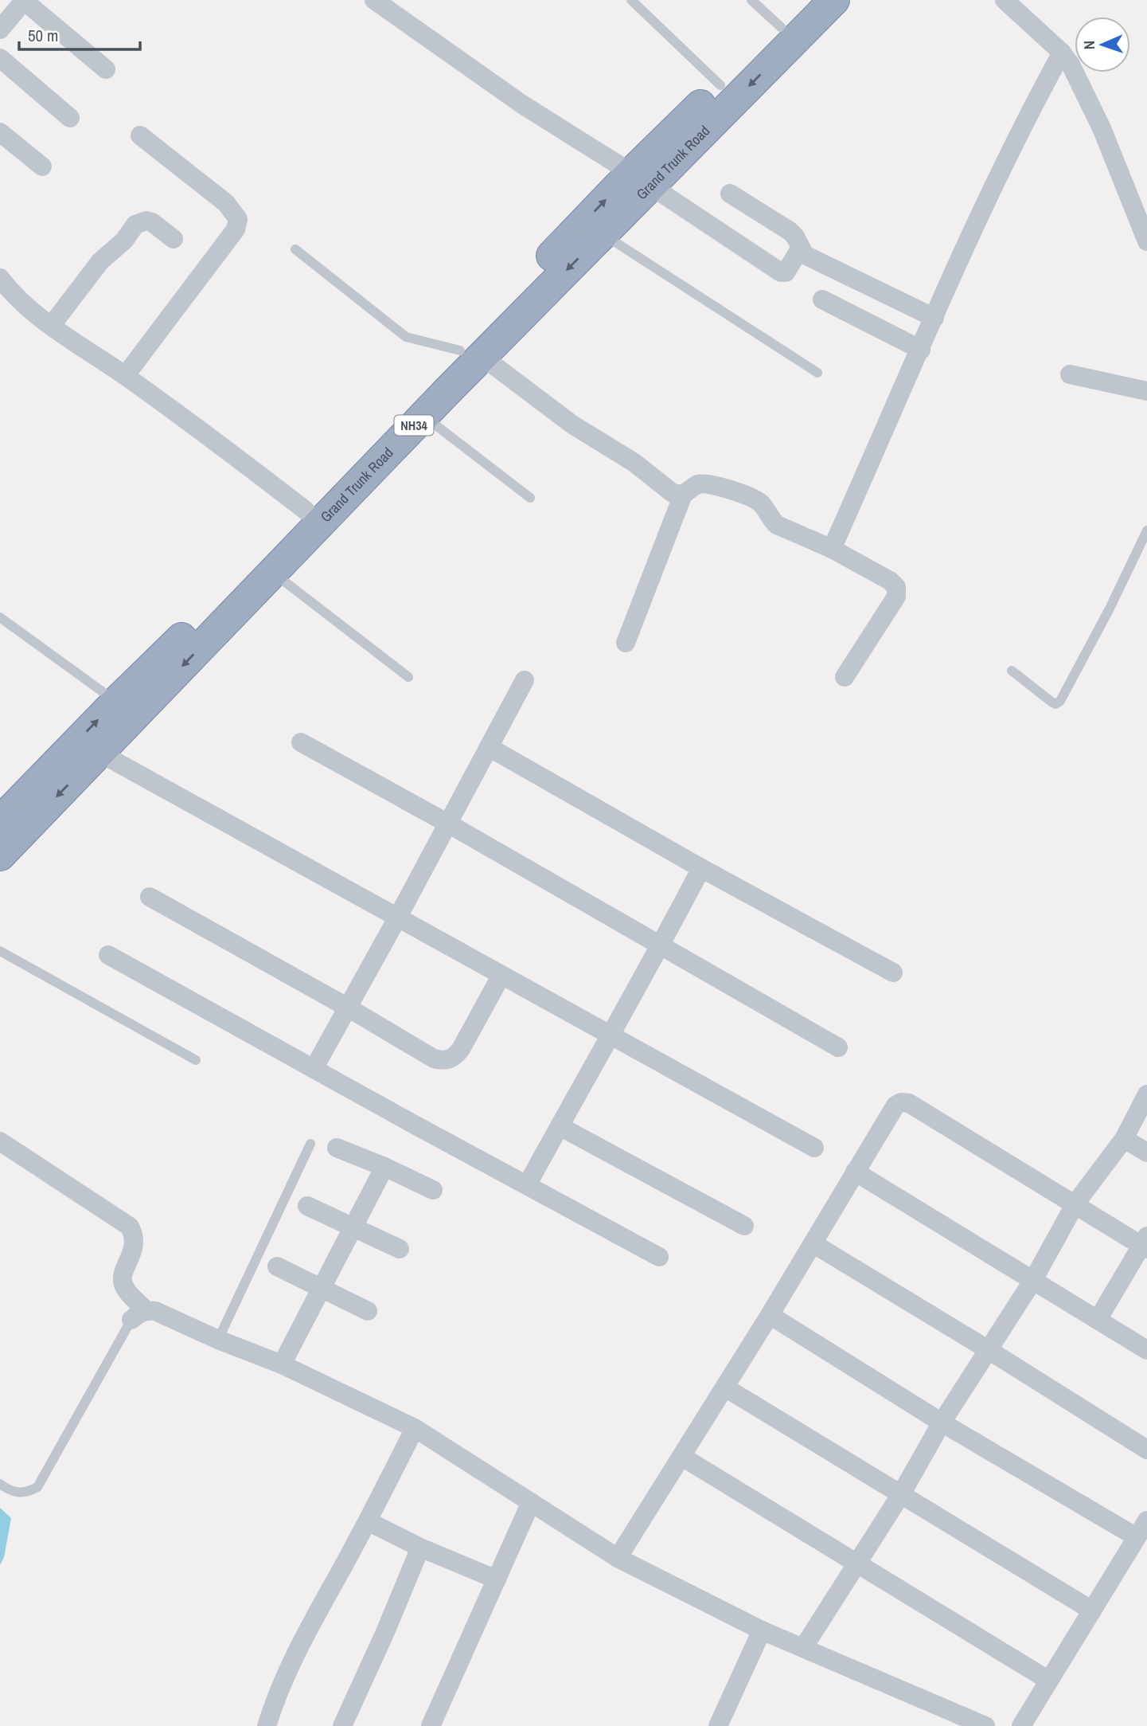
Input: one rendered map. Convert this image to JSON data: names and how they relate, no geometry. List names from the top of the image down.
{
  "streets": {
    "highway": ["Grand Trunk Road", "NH34"]
  },
  "scale_bar": "50 m",
  "north": "left"
}
